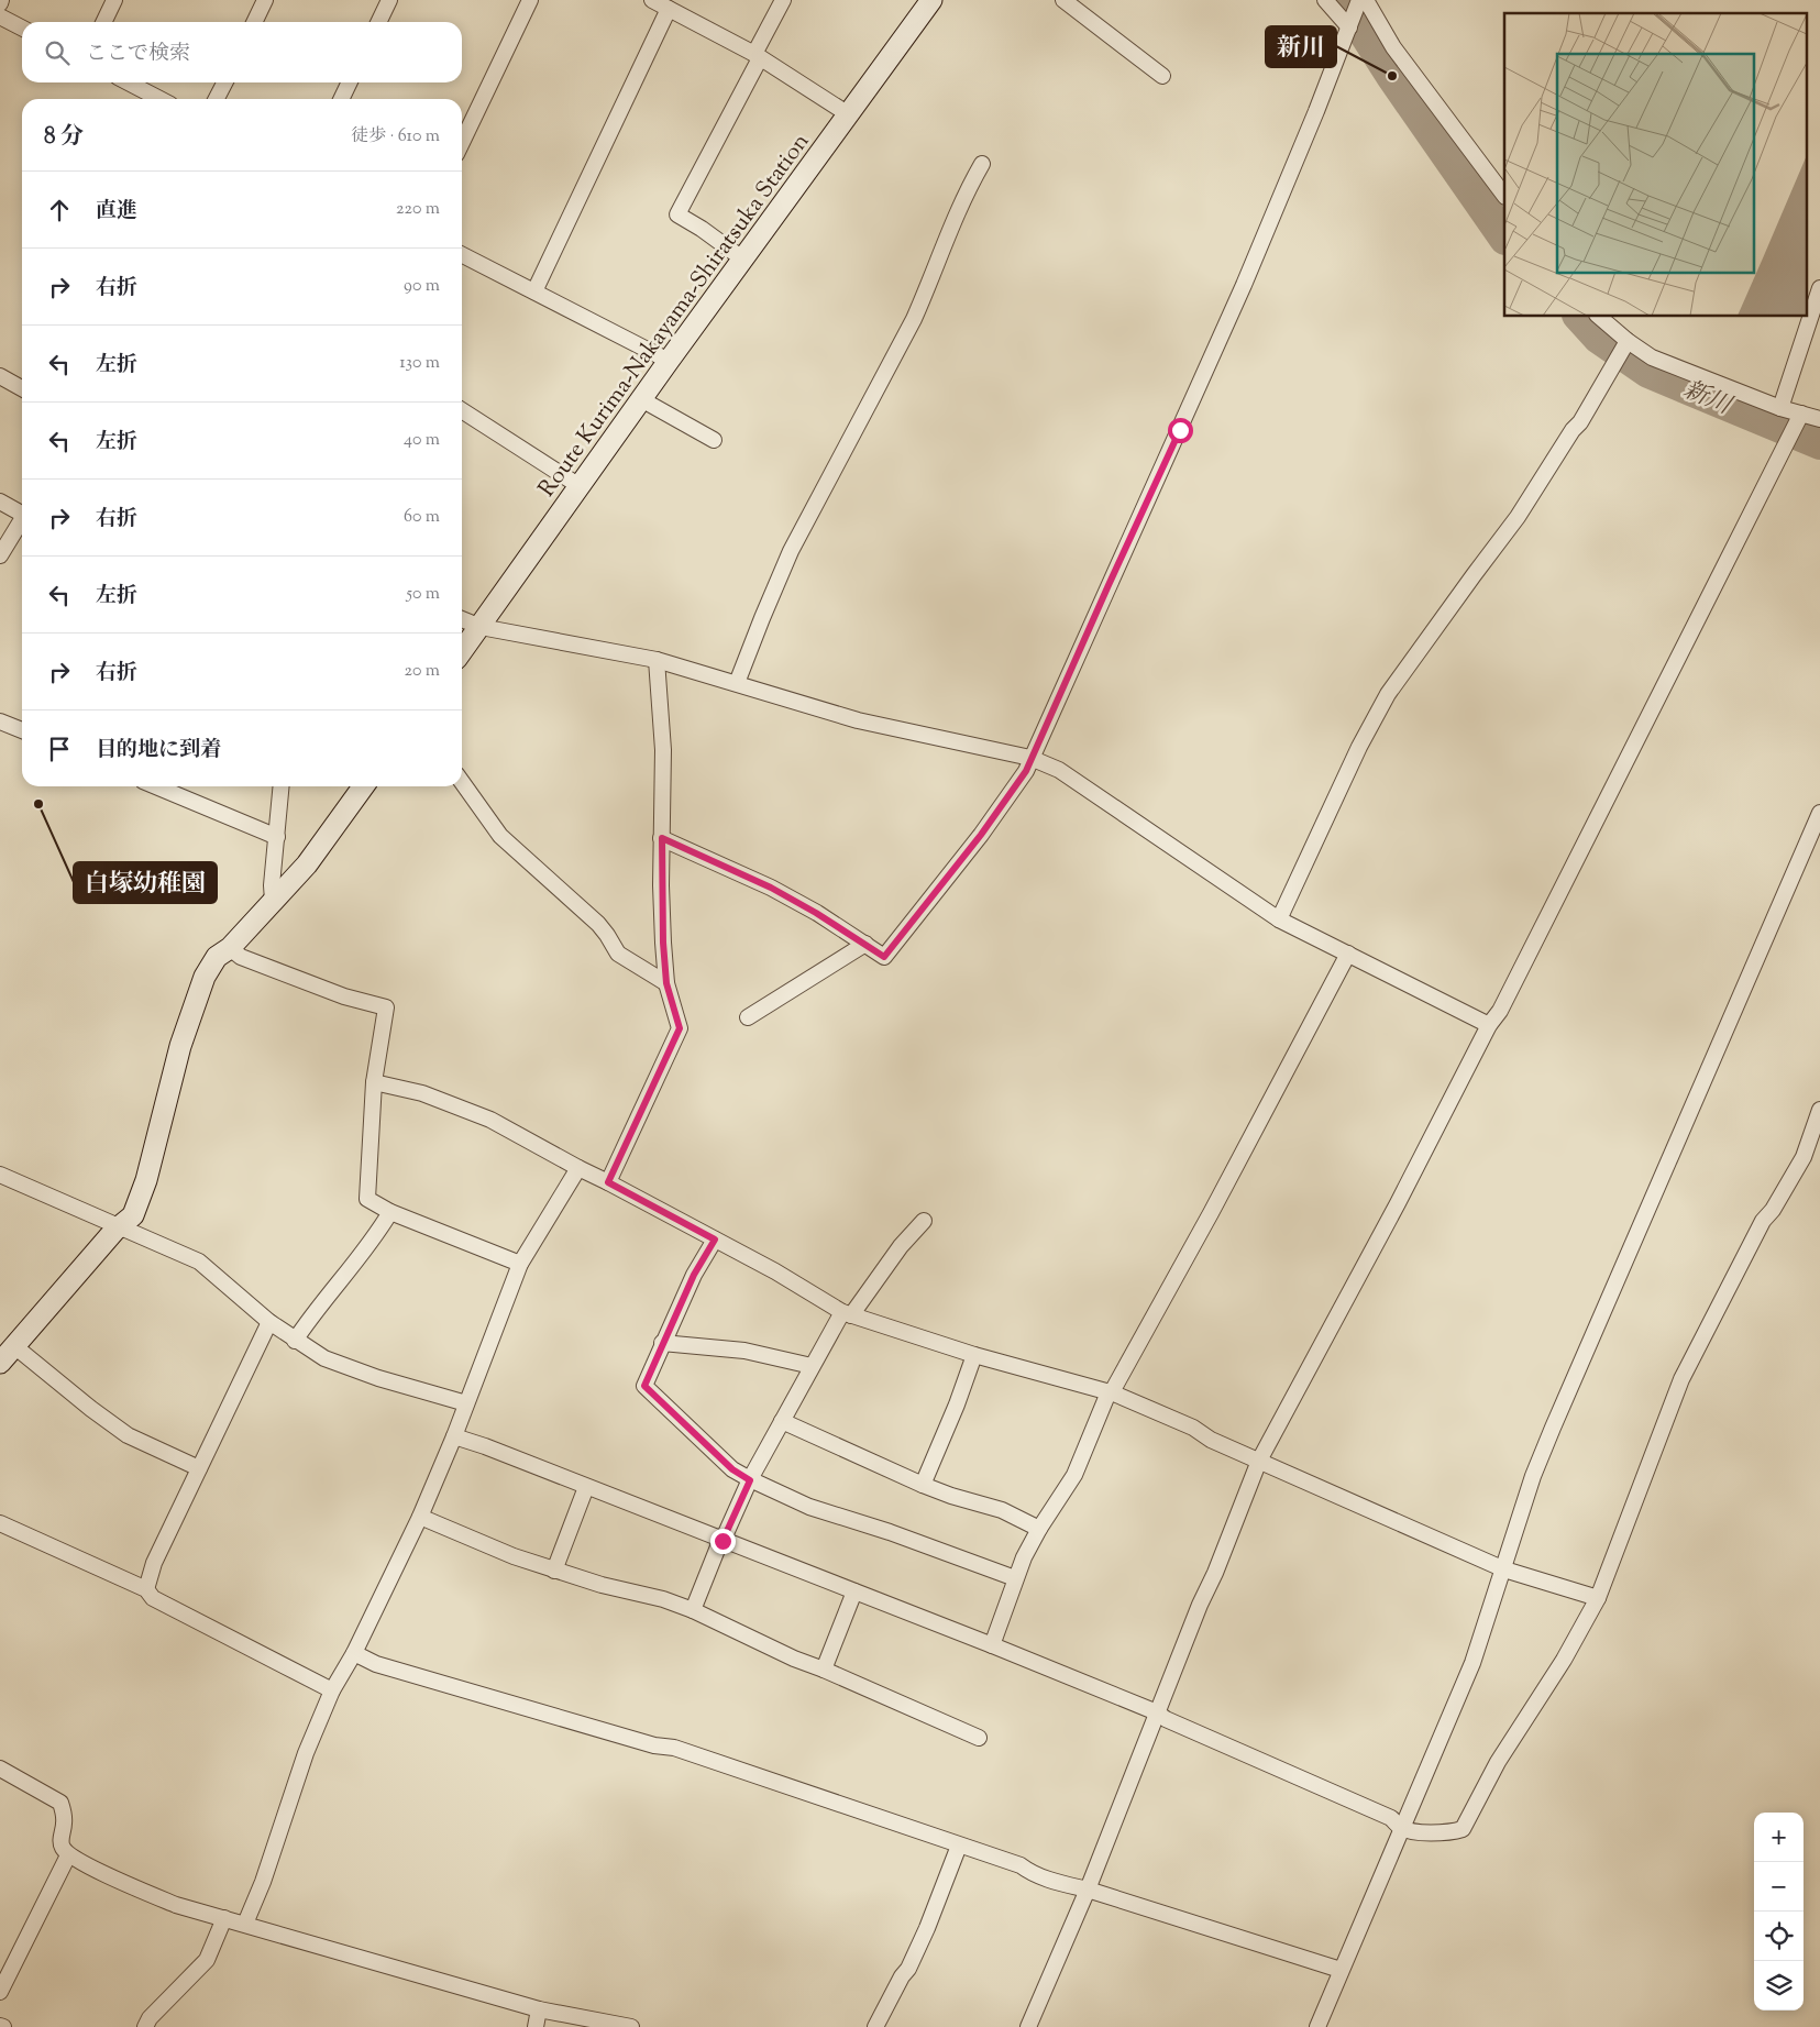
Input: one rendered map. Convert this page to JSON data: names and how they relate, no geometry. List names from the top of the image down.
{
  "streets": {
    "main road": ["Route Kurima-Nakayama-Shiratsuka Station"]
  },
  "water": ["新川"],
  "places": ["新川", "白塚幼稚園"],
  "page": {
    "search": "ここで検索",
    "heading": ["8 分", "徒歩 · 610 m"],
    "list": [
      ["直進", "220 m"],
      ["右折", "90 m"],
      ["左折", "130 m"],
      ["左折", "40 m"],
      ["右折", "60 m"],
      ["左折", "50 m"],
      ["右折", "20 m"],
      "目的地に到着"
    ],
    "map_buttons": ["+", "−"]
  }
}
